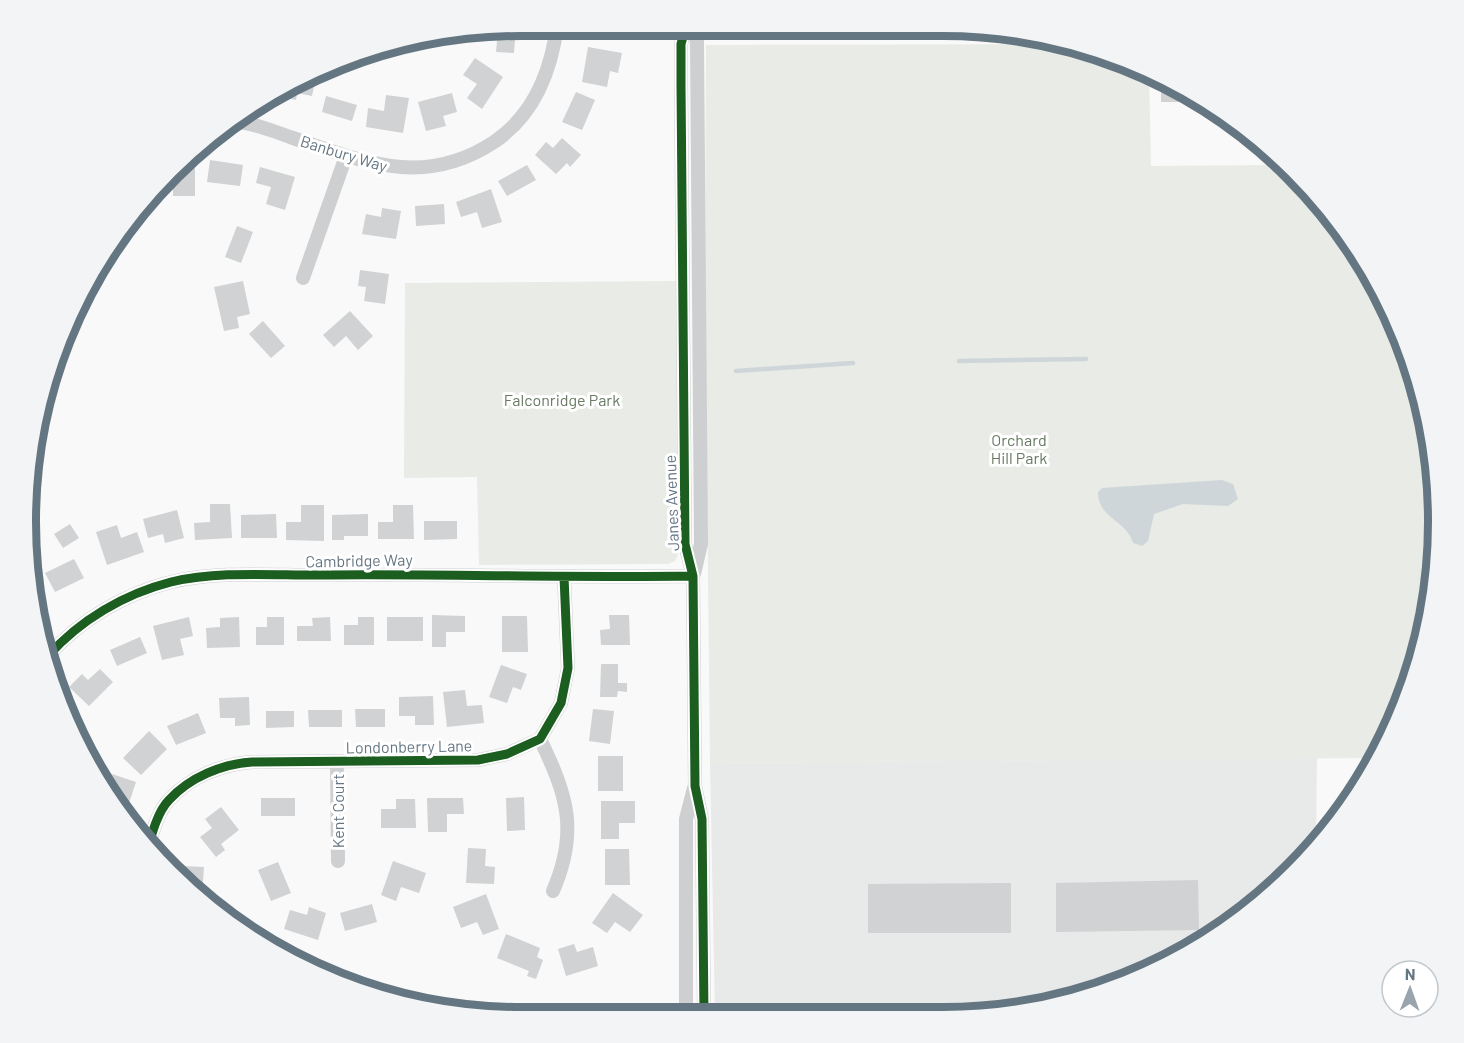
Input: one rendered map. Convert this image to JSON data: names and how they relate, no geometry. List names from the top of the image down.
{
  "streets": {
    "street": [
      "Banbury Way",
      "Janes Avenue",
      "Cambridge Way",
      "Londonberry Lane",
      "Kent Court"
    ]
  },
  "crossings": [
    ["Janes Avenue", "Cambridge Way"],
    ["Londonberry Lane", "Kent Court"]
  ],
  "parks": ["Falconridge Park", "Orchard Hill Park"],
  "north": "top"
}
